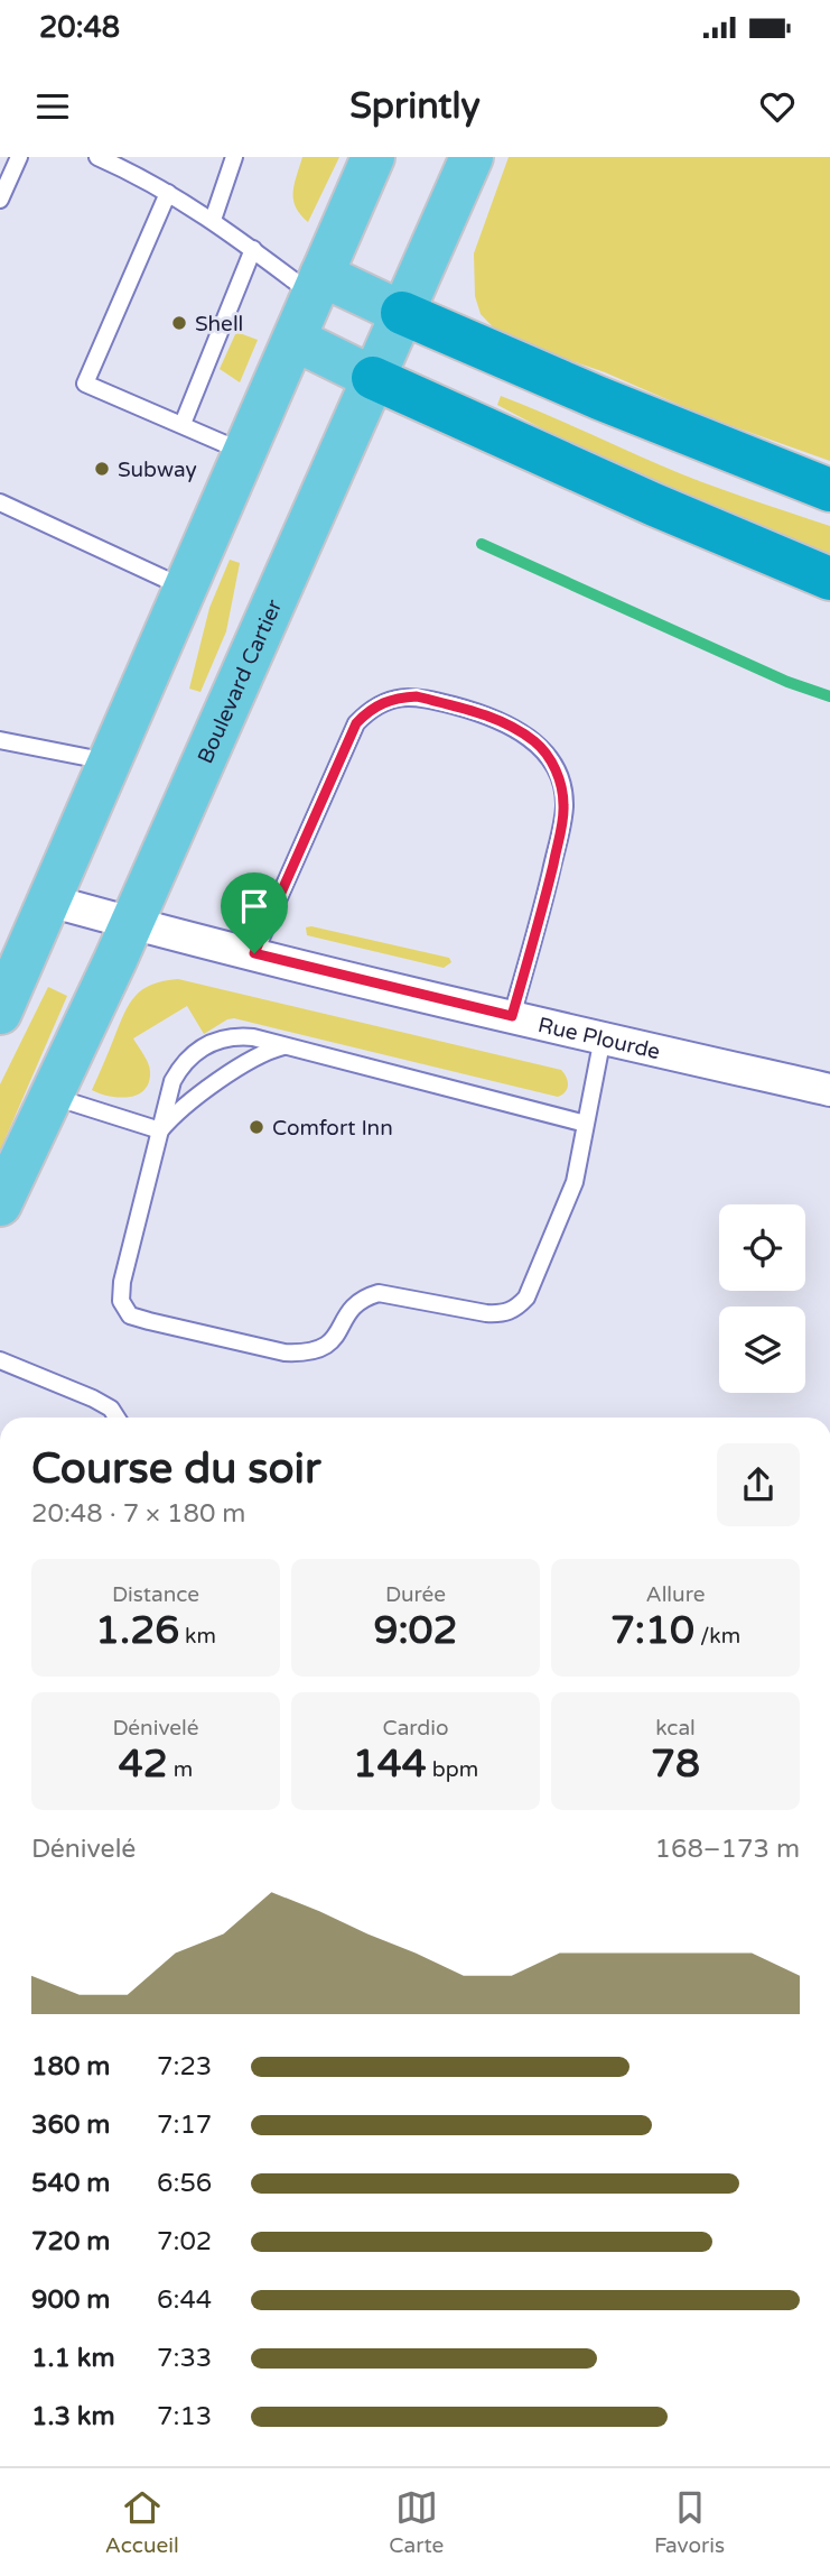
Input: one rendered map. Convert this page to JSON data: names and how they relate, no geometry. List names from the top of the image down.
{
  "streets": {
    "main road": ["Boulevard Cartier"],
    "street": ["Rue Plourde"]
  },
  "crossings": [
    ["Boulevard Cartier", "Rue Plourde"]
  ],
  "places": ["Shell", "Subway", "Comfort Inn"],
  "page": {
    "status": "20:48",
    "header": "Sprintly",
    "heading": ["Course du soir", "20:48 · 7 × 180 m"],
    "stats": [
      ["Distance", "1.26 km"],
      ["Durée", "9:02"],
      ["Allure", "7:10 /km"],
      ["Dénivelé", "42 m"],
      ["Cardio", "144 bpm"],
      ["kcal", "78"]
    ],
    "chart": ["Dénivelé", "168–173 m"],
    "list": [
      {
        "name": "180 m",
        "note": "7:23"
      },
      {
        "name": "360 m",
        "note": "7:17"
      },
      {
        "name": "540 m",
        "note": "6:56"
      },
      {
        "name": "720 m",
        "note": "7:02"
      },
      {
        "name": "900 m",
        "note": "6:44"
      },
      {
        "name": "1.1 km",
        "note": "7:33"
      },
      {
        "name": "1.3 km",
        "note": "7:13"
      }
    ],
    "tabs": ["Accueil", "Carte", "Favoris"]
  }
}
